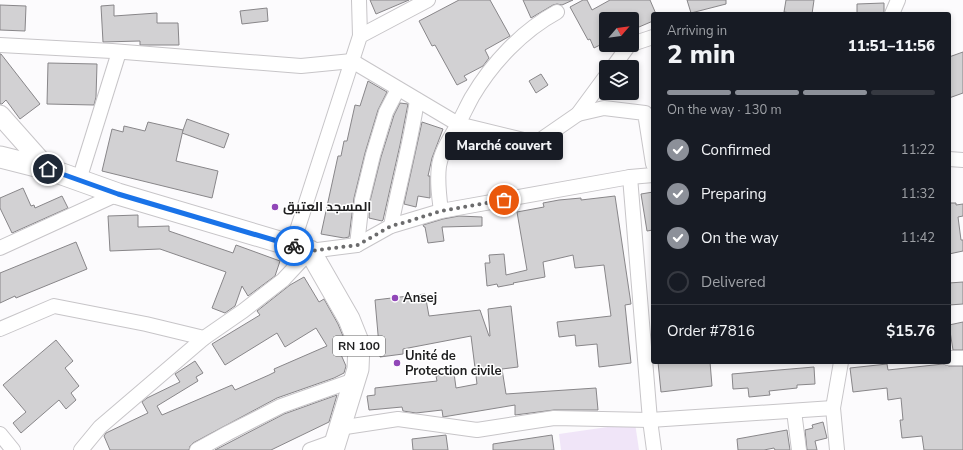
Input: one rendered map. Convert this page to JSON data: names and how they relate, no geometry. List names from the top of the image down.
{
  "streets": {
    "main road": ["RN 100"]
  },
  "places": [
    "Marché couvert",
    "المسجد العتيق",
    "Ansej",
    "Unité de Protection civile"
  ],
  "north": "top right",
  "page": {
    "heading": ["2 min", "Arriving in", "11:51–11:56"],
    "panel": ["Order #7816", "$15.76"],
    "bar": "On the way · 130 m",
    "list": [
      ["Confirmed", "11:22"],
      ["Preparing", "11:32"],
      ["On the way", "11:42"],
      "Delivered"
    ],
    "bubble": "Marché couvert"
  }
}
